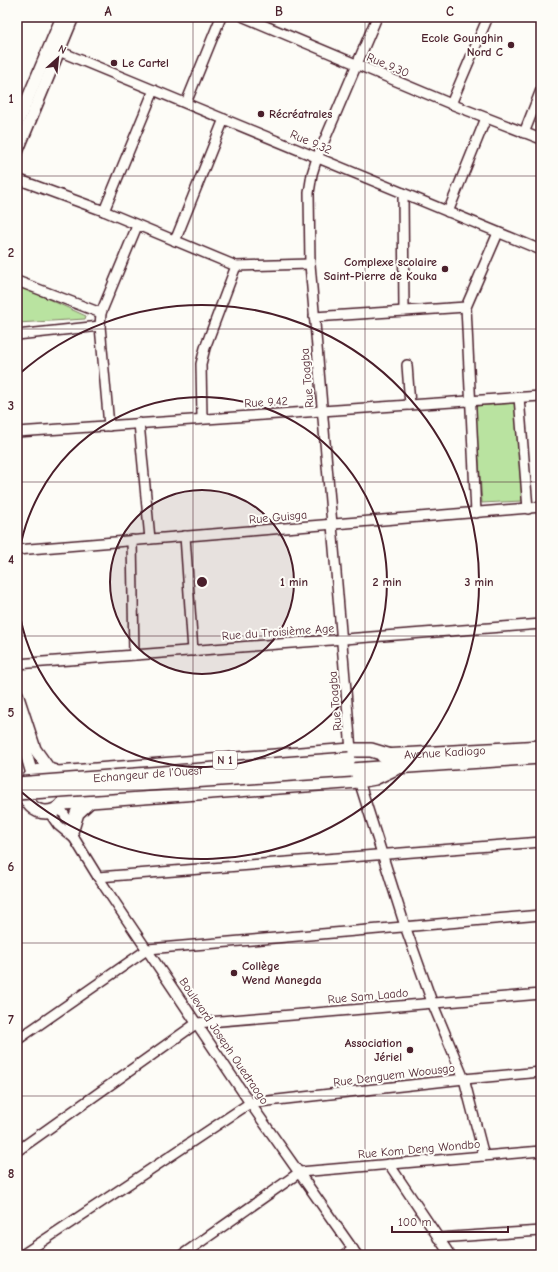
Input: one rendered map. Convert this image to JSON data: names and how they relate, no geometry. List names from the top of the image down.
{
  "streets": {
    "highway": ["Avenue Kadiogo", "N 1", "Echangeur de l'Ouest"],
    "street": [
      "Rue 9.30",
      "Rue 9.32",
      "Rue Toagba",
      "Rue 9.42",
      "Rue Guisga",
      "Rue du Troisième Age",
      "Rue Sam Laado",
      "Boulevard Joseph Ouedraogo",
      "Rue Denguem Woousgo",
      "Rue Kom Deng Wondbo"
    ]
  },
  "crossings": [
    ["Rue 9.30", "Rue Toagba"],
    ["Rue 9.32", "Rue Toagba"],
    ["Rue Toagba", "Rue 9.42"],
    ["Rue Toagba", "Rue Guisga"],
    ["Rue Toagba", "Rue du Troisième Age"],
    ["Rue Toagba", "Avenue Kadiogo"],
    ["Rue Toagba", "N 1"],
    ["Rue Toagba", "Echangeur de l'Ouest"],
    ["Rue Toagba", "Rue Sam Laado"],
    ["Rue Toagba", "Rue Denguem Woousgo"],
    ["Rue Toagba", "Rue Kom Deng Wondbo"],
    ["Avenue Kadiogo", "N 1"],
    ["Avenue Kadiogo", "Echangeur de l'Ouest"],
    ["N 1", "Echangeur de l'Ouest"],
    ["N 1", "Boulevard Joseph Ouedraogo"],
    ["Rue Sam Laado", "Boulevard Joseph Ouedraogo"],
    ["Boulevard Joseph Ouedraogo", "Rue Denguem Woousgo"],
    ["Boulevard Joseph Ouedraogo", "Rue Kom Deng Wondbo"]
  ],
  "places": [
    "Ecole Gounghin Nord C",
    "Le Cartel",
    "Récréatrales",
    "Complexe scolaire Saint-Pierre de Kouka",
    "Collège Wend Manegda",
    "Association Jériel"
  ],
  "scale_bar": "100 m",
  "north": "top right",
  "grid": {
    "columns": ["A", "B", "C"],
    "rows": [
      "1",
      "2",
      "3",
      "4",
      "5",
      "6",
      "7",
      "8"
    ]
  },
  "rings": ["1 min", "2 min", "3 min"]
}
